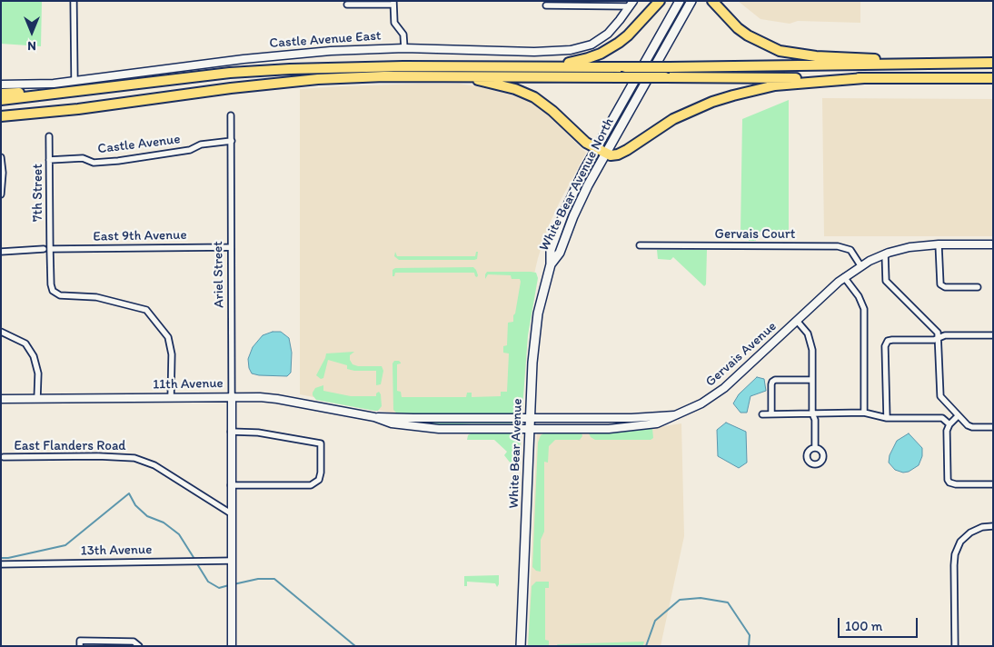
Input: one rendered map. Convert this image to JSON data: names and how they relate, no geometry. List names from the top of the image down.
{
  "streets": {
    "main road": ["White Bear Avenue North", "White Bear Avenue"],
    "street": [
      "Castle Avenue East",
      "Castle Avenue",
      "7th Street",
      "Gervais Court",
      "East 9th Avenue",
      "Ariel Street",
      "Gervais Avenue",
      "11th Avenue",
      "East Flanders Road",
      "13th Avenue"
    ]
  },
  "crossings": [
    ["Castle Avenue", "7th Street"],
    ["Castle Avenue", "Ariel Street"],
    ["White Bear Avenue North", "White Bear Avenue"],
    ["7th Street", "East 9th Avenue"],
    ["7th Street", "11th Avenue"],
    ["Gervais Court", "Gervais Avenue"],
    ["East 9th Avenue", "Ariel Street"],
    ["Ariel Street", "11th Avenue"],
    ["Ariel Street", "East Flanders Road"],
    ["Ariel Street", "13th Avenue"],
    ["Gervais Avenue", "11th Avenue"],
    ["Gervais Avenue", "White Bear Avenue"],
    ["11th Avenue", "White Bear Avenue"]
  ],
  "scale_bar": "100 m",
  "north": "bottom"
}
